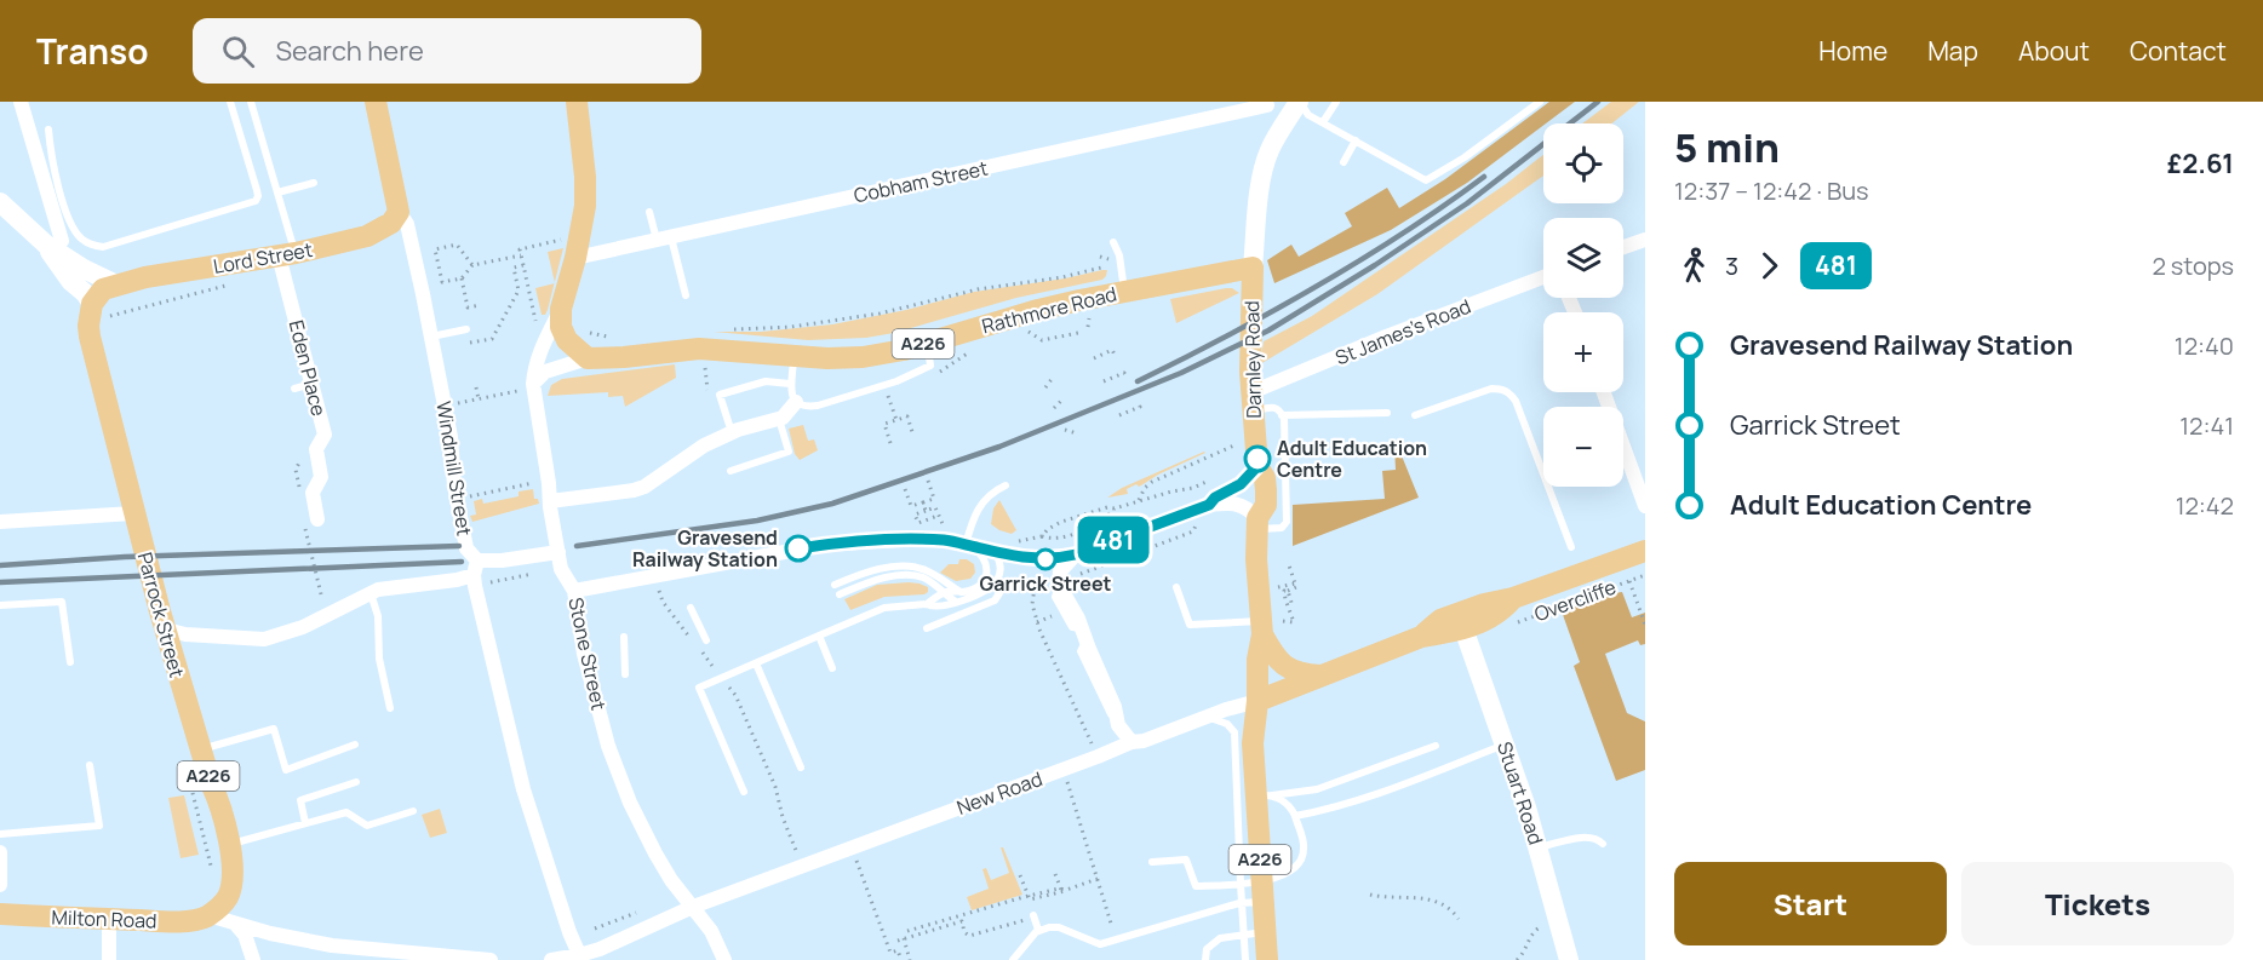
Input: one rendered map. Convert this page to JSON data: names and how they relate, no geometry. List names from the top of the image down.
{
  "streets": {
    "main road": [
      "Lord Street",
      "Rathmore Road",
      "A226",
      "Darnley Road",
      "Windmill Street",
      "Overcliffe",
      "Parrock Street",
      "New Road",
      "Milton Road"
    ],
    "street": [
      "Cobham Street",
      "St James's Road",
      "Eden Place",
      "Stone Street",
      "Stuart Road"
    ]
  },
  "crossings": [
    ["Lord Street", "Eden Place"],
    ["Lord Street", "Windmill Street"],
    ["Rathmore Road", "Darnley Road"],
    ["Rathmore Road", "Stone Street"],
    ["St James's Road", "Darnley Road"],
    ["A226", "Darnley Road"],
    ["A226", "New Road"],
    ["Windmill Street", "New Road"],
    ["Overcliffe", "New Road"],
    ["Overcliffe", "Stuart Road"],
    ["Parrock Street", "Milton Road"],
    ["Stone Street", "New Road"],
    ["New Road", "Stuart Road"]
  ],
  "places": ["Adult Education Centre", "Gravesend Railway Station", "Garrick Street"],
  "lines": ["bus line 481"],
  "page": {
    "header": "Transo",
    "search": "Search here",
    "nav": [
      "Home",
      "Map",
      "About",
      "Contact"
    ],
    "on_map": "481",
    "heading": ["5 min", "12:37 – 12:42 · Bus", "£2.61"],
    "map_buttons": ["+", "−"],
    "legs": ["3", "481", "2 stops"],
    "list": [
      {
        "name": "Gravesend Railway Station",
        "value": "12:40"
      },
      {
        "name": "Garrick Street",
        "value": "12:41"
      },
      {
        "name": "Adult Education Centre",
        "value": "12:42"
      }
    ],
    "buttons": ["Start", "Tickets"]
  }
}
